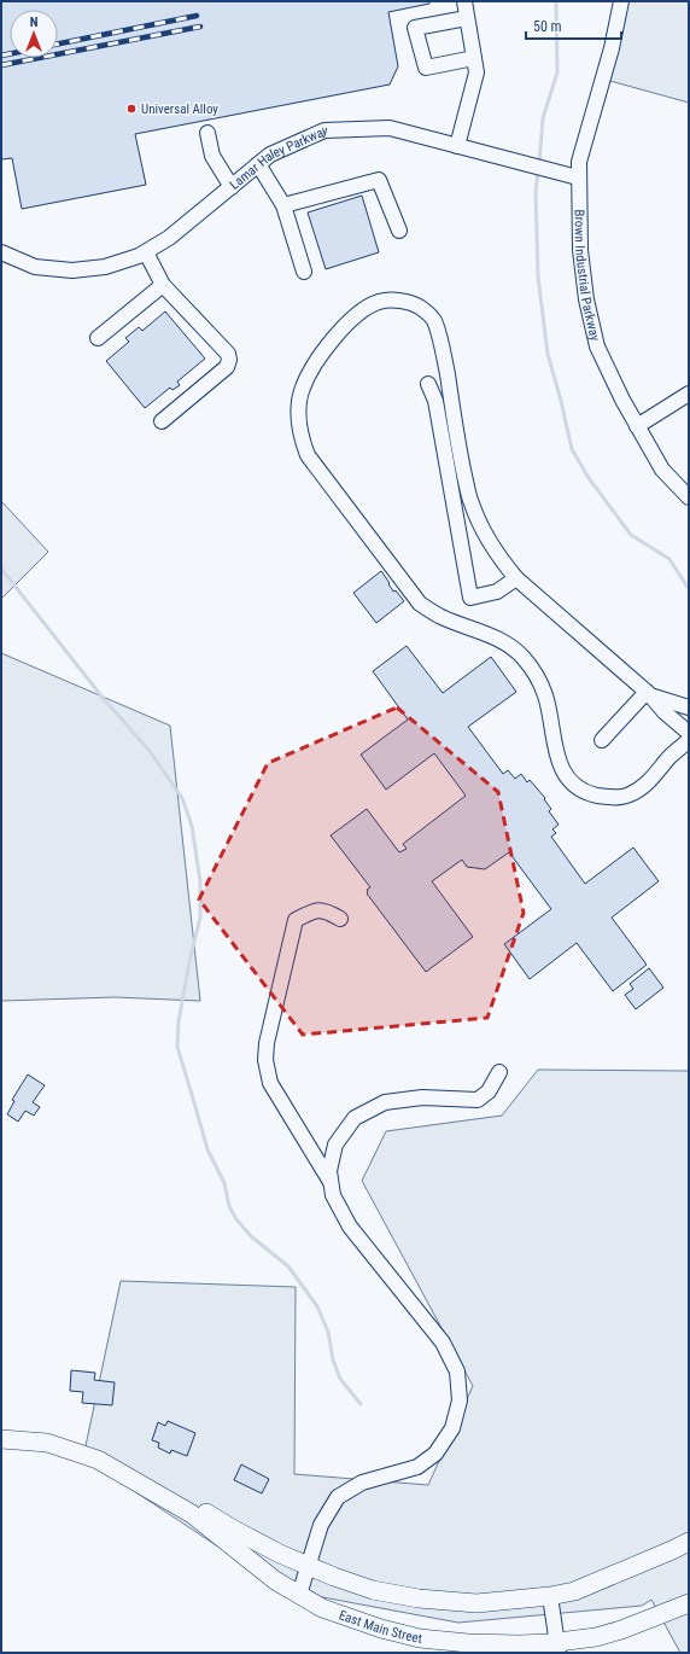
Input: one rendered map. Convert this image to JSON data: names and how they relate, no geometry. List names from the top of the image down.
{
  "streets": {
    "main road": ["East Main Street"],
    "street": ["Lamar Haley Parkway", "Brown Industrial Parkway"]
  },
  "crossings": [
    ["Lamar Haley Parkway", "Brown Industrial Parkway"]
  ],
  "places": ["Universal Alloy"],
  "scale_bar": "50 m",
  "north": "top"
}
